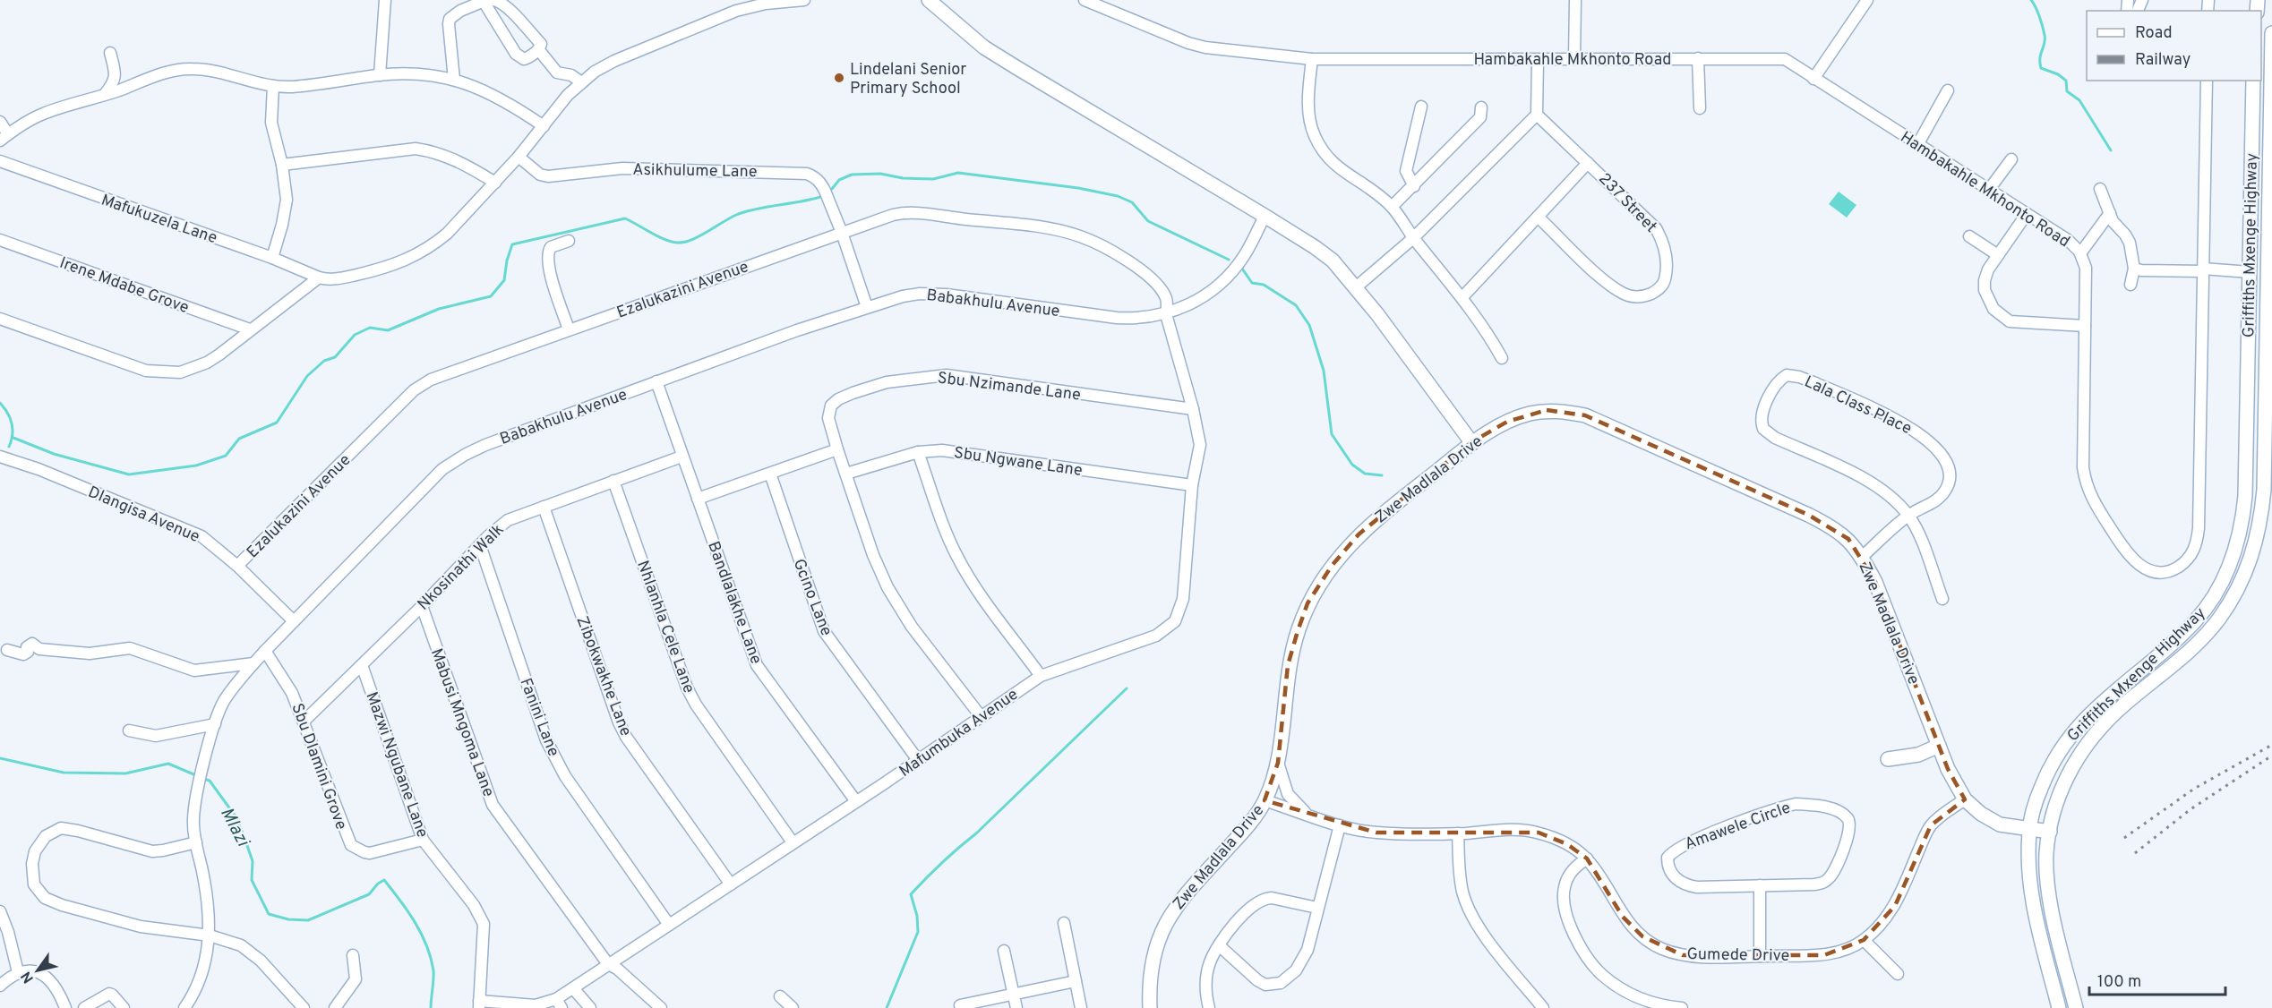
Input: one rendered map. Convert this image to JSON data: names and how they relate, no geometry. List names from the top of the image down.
{
  "streets": {
    "street": [
      "Hambakahle Mkhonto Road",
      "Asikhulume Lane",
      "237 Street",
      "Mafukuzela Lane",
      "Griffiths Mxenge Highway",
      "Irene Mdabe Grove",
      "Ezalukazini Avenue",
      "Babakhulu Avenue",
      "Sbu Nzimande Lane",
      "Lala Class Place",
      "Sbu Ngwane Lane",
      "Zwe Madlala Drive",
      "Dlangisa Avenue",
      "Nkosinathi Walk",
      "Gcino Lane",
      "Bandlalakhe Lane",
      "Nhlanhla Cele Lane",
      "Zibokwakhe Lane",
      "Fanini Lane",
      "Mabusi Mngoma Lane",
      "Mafumbuka Avenue",
      "Mazwi Ngubane Lane",
      "Sbu Dlamini Grove",
      "Amawele Circle",
      "Gumede Drive"
    ]
  },
  "crossings": [
    ["Asikhulume Lane", "Ezalukazini Avenue"],
    ["Asikhulume Lane", "Babakhulu Avenue"],
    ["Griffiths Mxenge Highway", "Zwe Madlala Drive"],
    ["Ezalukazini Avenue", "Babakhulu Avenue"],
    ["Ezalukazini Avenue", "Dlangisa Avenue"],
    ["Ezalukazini Avenue", "Mafumbuka Avenue"],
    ["Babakhulu Avenue", "Dlangisa Avenue"],
    ["Babakhulu Avenue", "Bandlalakhe Lane"],
    ["Babakhulu Avenue", "Mafumbuka Avenue"],
    ["Babakhulu Avenue", "Sbu Dlamini Grove"],
    ["Sbu Nzimande Lane", "Mafumbuka Avenue"],
    ["Lala Class Place", "Zwe Madlala Drive"],
    ["Sbu Ngwane Lane", "Mafumbuka Avenue"],
    ["Zwe Madlala Drive", "Gumede Drive"],
    ["Nkosinathi Walk", "Bandlalakhe Lane"],
    ["Nkosinathi Walk", "Nhlanhla Cele Lane"],
    ["Nkosinathi Walk", "Zibokwakhe Lane"],
    ["Nkosinathi Walk", "Fanini Lane"],
    ["Nkosinathi Walk", "Mabusi Mngoma Lane"],
    ["Nkosinathi Walk", "Mazwi Ngubane Lane"],
    ["Nkosinathi Walk", "Sbu Dlamini Grove"],
    ["Gcino Lane", "Mafumbuka Avenue"],
    ["Bandlalakhe Lane", "Mafumbuka Avenue"],
    ["Nhlanhla Cele Lane", "Mafumbuka Avenue"],
    ["Zibokwakhe Lane", "Mafumbuka Avenue"],
    ["Fanini Lane", "Mafumbuka Avenue"],
    ["Mabusi Mngoma Lane", "Mafumbuka Avenue"],
    ["Mafumbuka Avenue", "Mazwi Ngubane Lane"],
    ["Mazwi Ngubane Lane", "Sbu Dlamini Grove"]
  ],
  "water": ["Mlazi"],
  "places": ["Lindelani Senior Primary School"],
  "legend": ["Road", "Railway"],
  "scale_bar": "100 m",
  "north": "bottom left"
}
